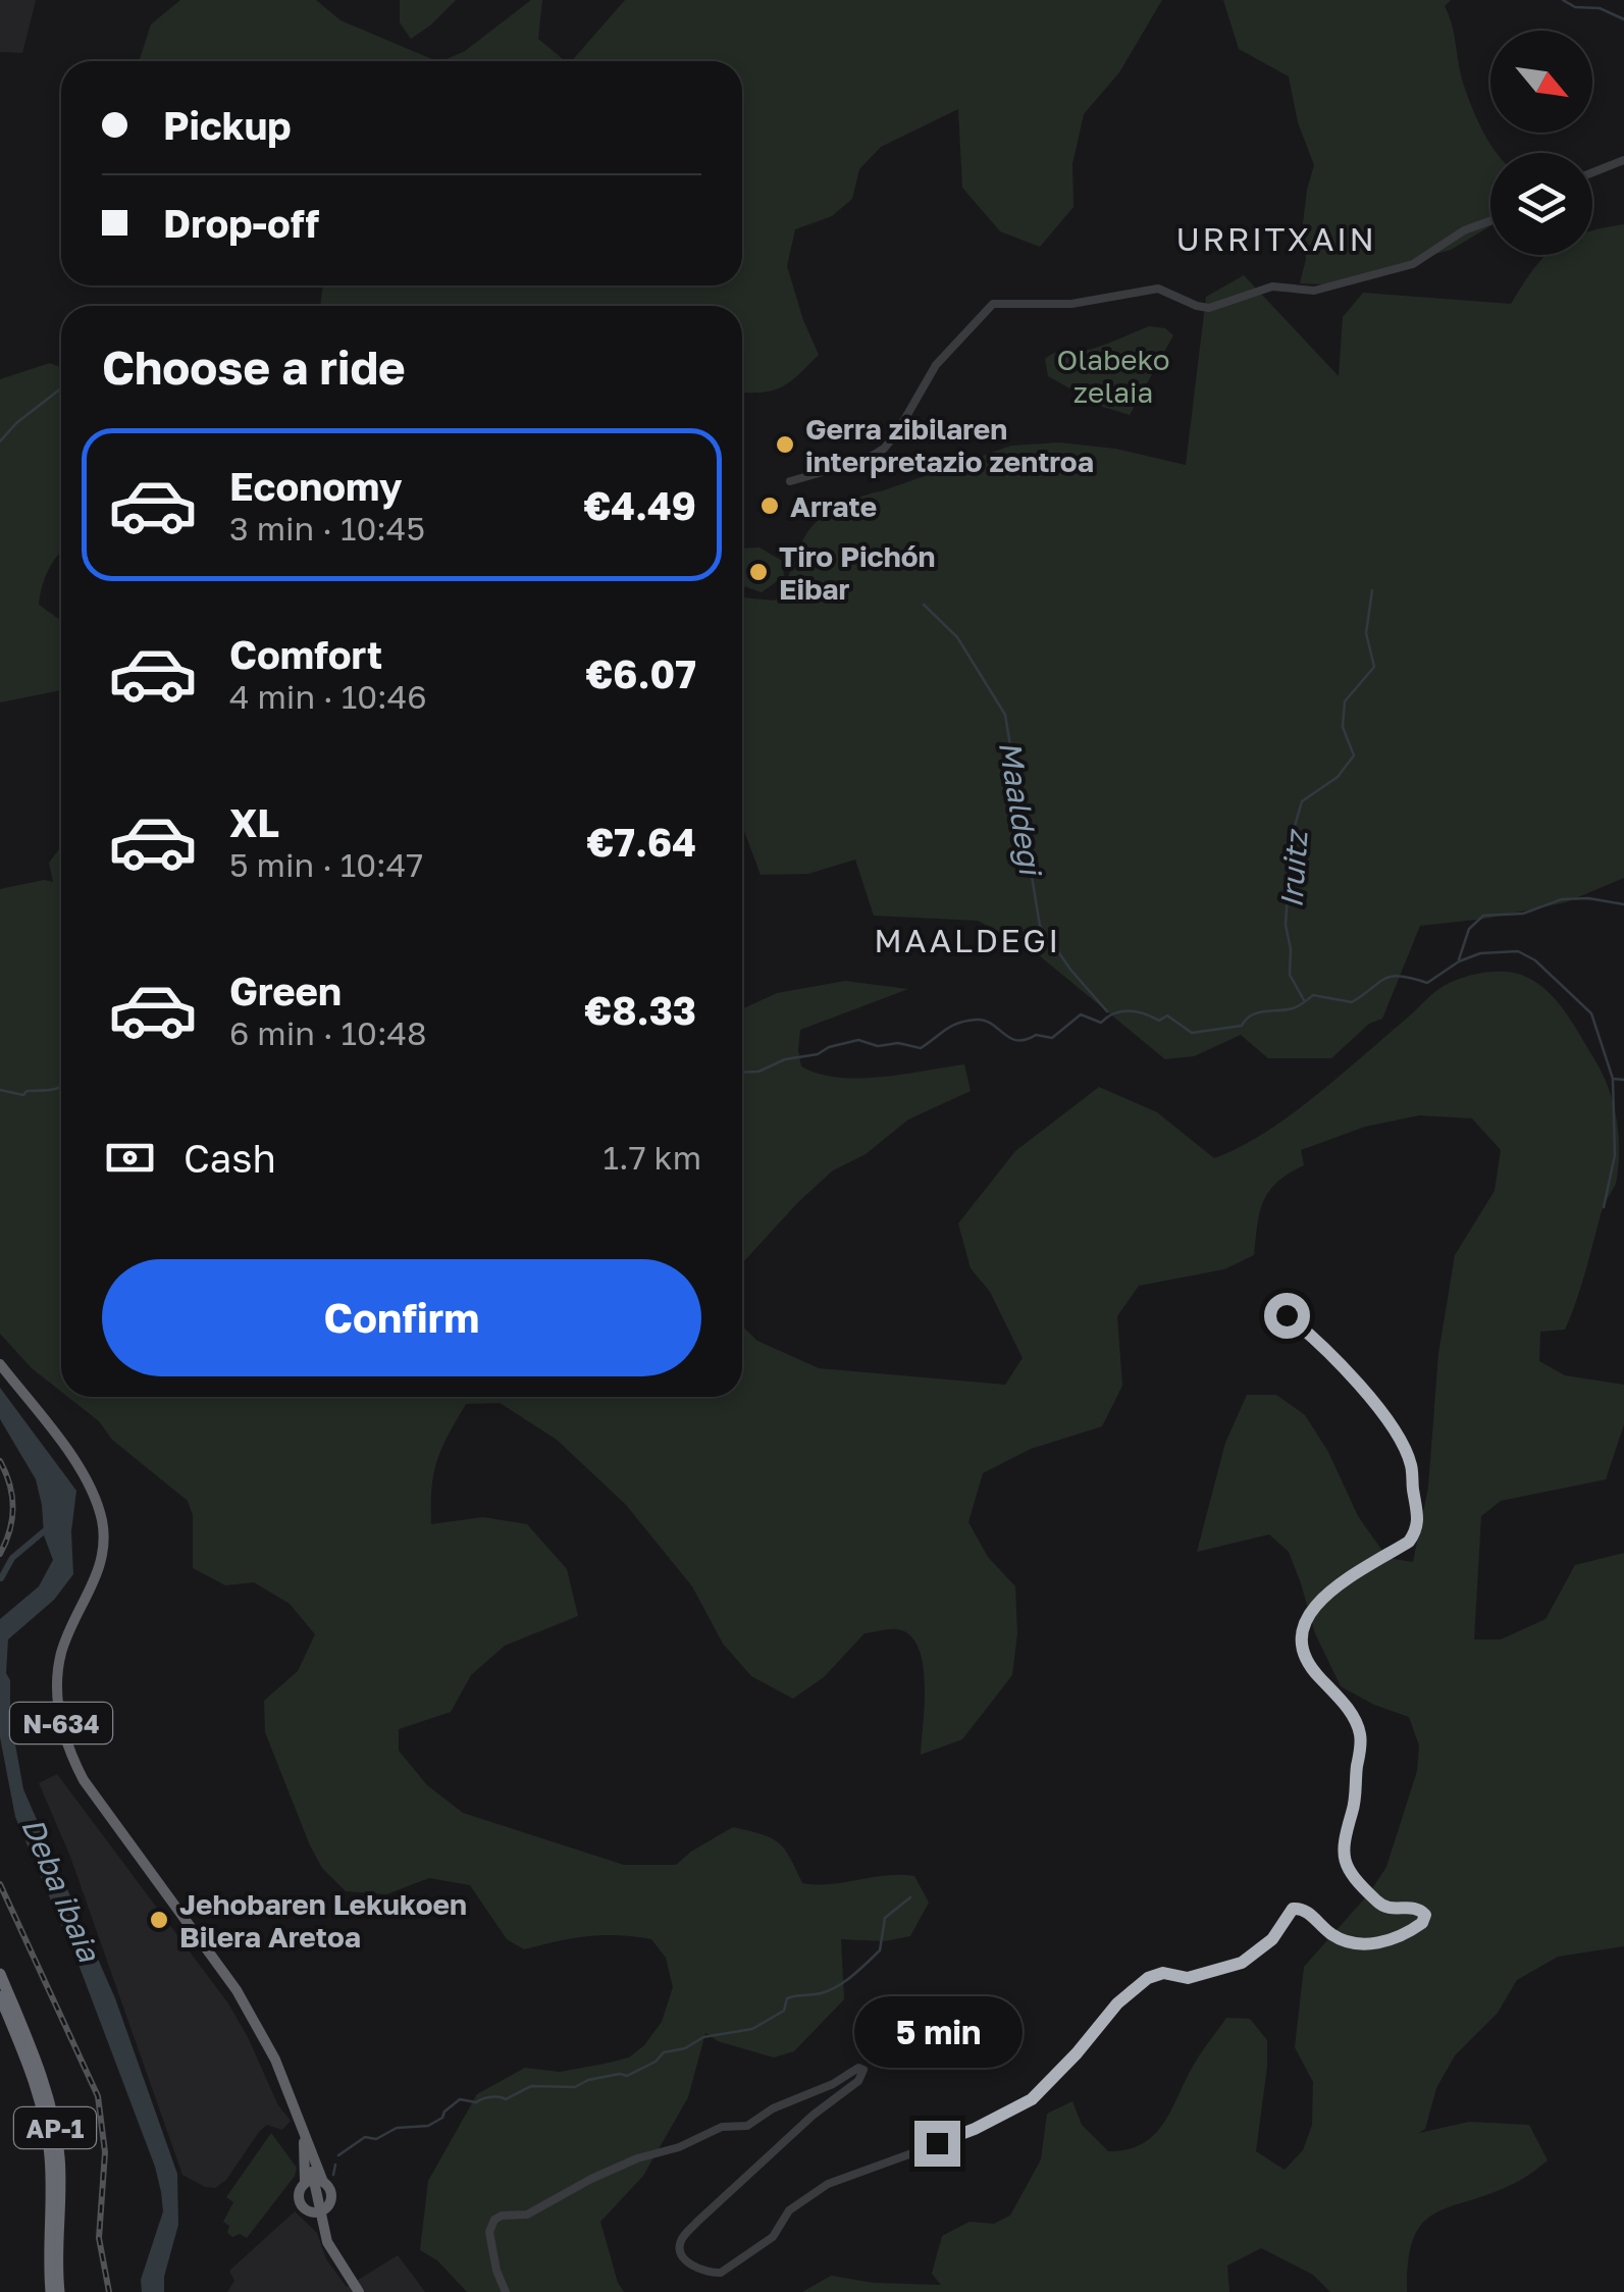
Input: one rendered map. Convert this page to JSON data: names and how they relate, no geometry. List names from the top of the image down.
{
  "streets": {
    "highway": ["N-634", "AP-1"]
  },
  "districts": ["URRITXAIN", "MAALDEGI"],
  "water": ["Maaldegi", "Iruitz", "Deba ibaia"],
  "parks": ["Olabeko zelaia"],
  "places": [
    "Gerra zibilaren interpretazio zentroa",
    "Arrate",
    "Tiro Pichón Eibar",
    "Jehobaren Lekukoen Bilera Aretoa"
  ],
  "north": "bottom right",
  "page": {
    "banner": ["Pickup", "Drop-off"],
    "heading": "Choose a ride",
    "list": [
      {
        "name": "Economy",
        "note": "3 min · 10:45",
        "value": "€4.49"
      },
      {
        "name": "Comfort",
        "note": "4 min · 10:46",
        "value": "€6.07"
      },
      {
        "name": "XL",
        "note": "5 min · 10:47",
        "value": "€7.64"
      },
      {
        "name": "Green",
        "note": "6 min · 10:48",
        "value": "€8.33"
      }
    ],
    "pay": ["Cash", "1.7 km"],
    "buttons": "Confirm",
    "bubble": "5 min"
  }
}
